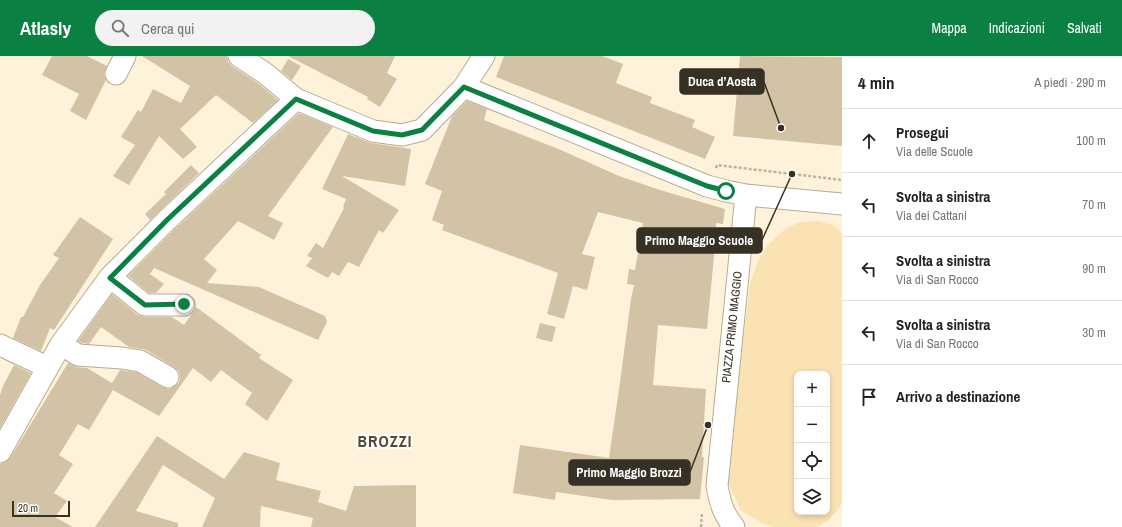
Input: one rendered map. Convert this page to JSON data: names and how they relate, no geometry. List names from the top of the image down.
{
  "streets": {
    "street": ["PIAZZA PRIMO MAGGIO"]
  },
  "districts": ["BROZZI"],
  "places": ["Duca d’Aosta", "Primo Maggio Scuole", "Primo Maggio Brozzi"],
  "scale_bar": "20 m",
  "page": {
    "header": "Atlasly",
    "search": "Cerca qui",
    "nav": ["Mappa", "Indicazioni", "Salvati"],
    "heading": ["4 min", "A piedi · 290 m"],
    "list": [
      ["Prosegui", "Via delle Scuole", "100 m"],
      ["Svolta a sinistra", "Via dei Cattani", "70 m"],
      ["Svolta a sinistra", "Via di San Rocco", "90 m"],
      ["Svolta a sinistra", "Via di San Rocco", "30 m"],
      "Arrivo a destinazione"
    ],
    "map_buttons": ["+", "−"],
    "scale": "20 m"
  }
}
